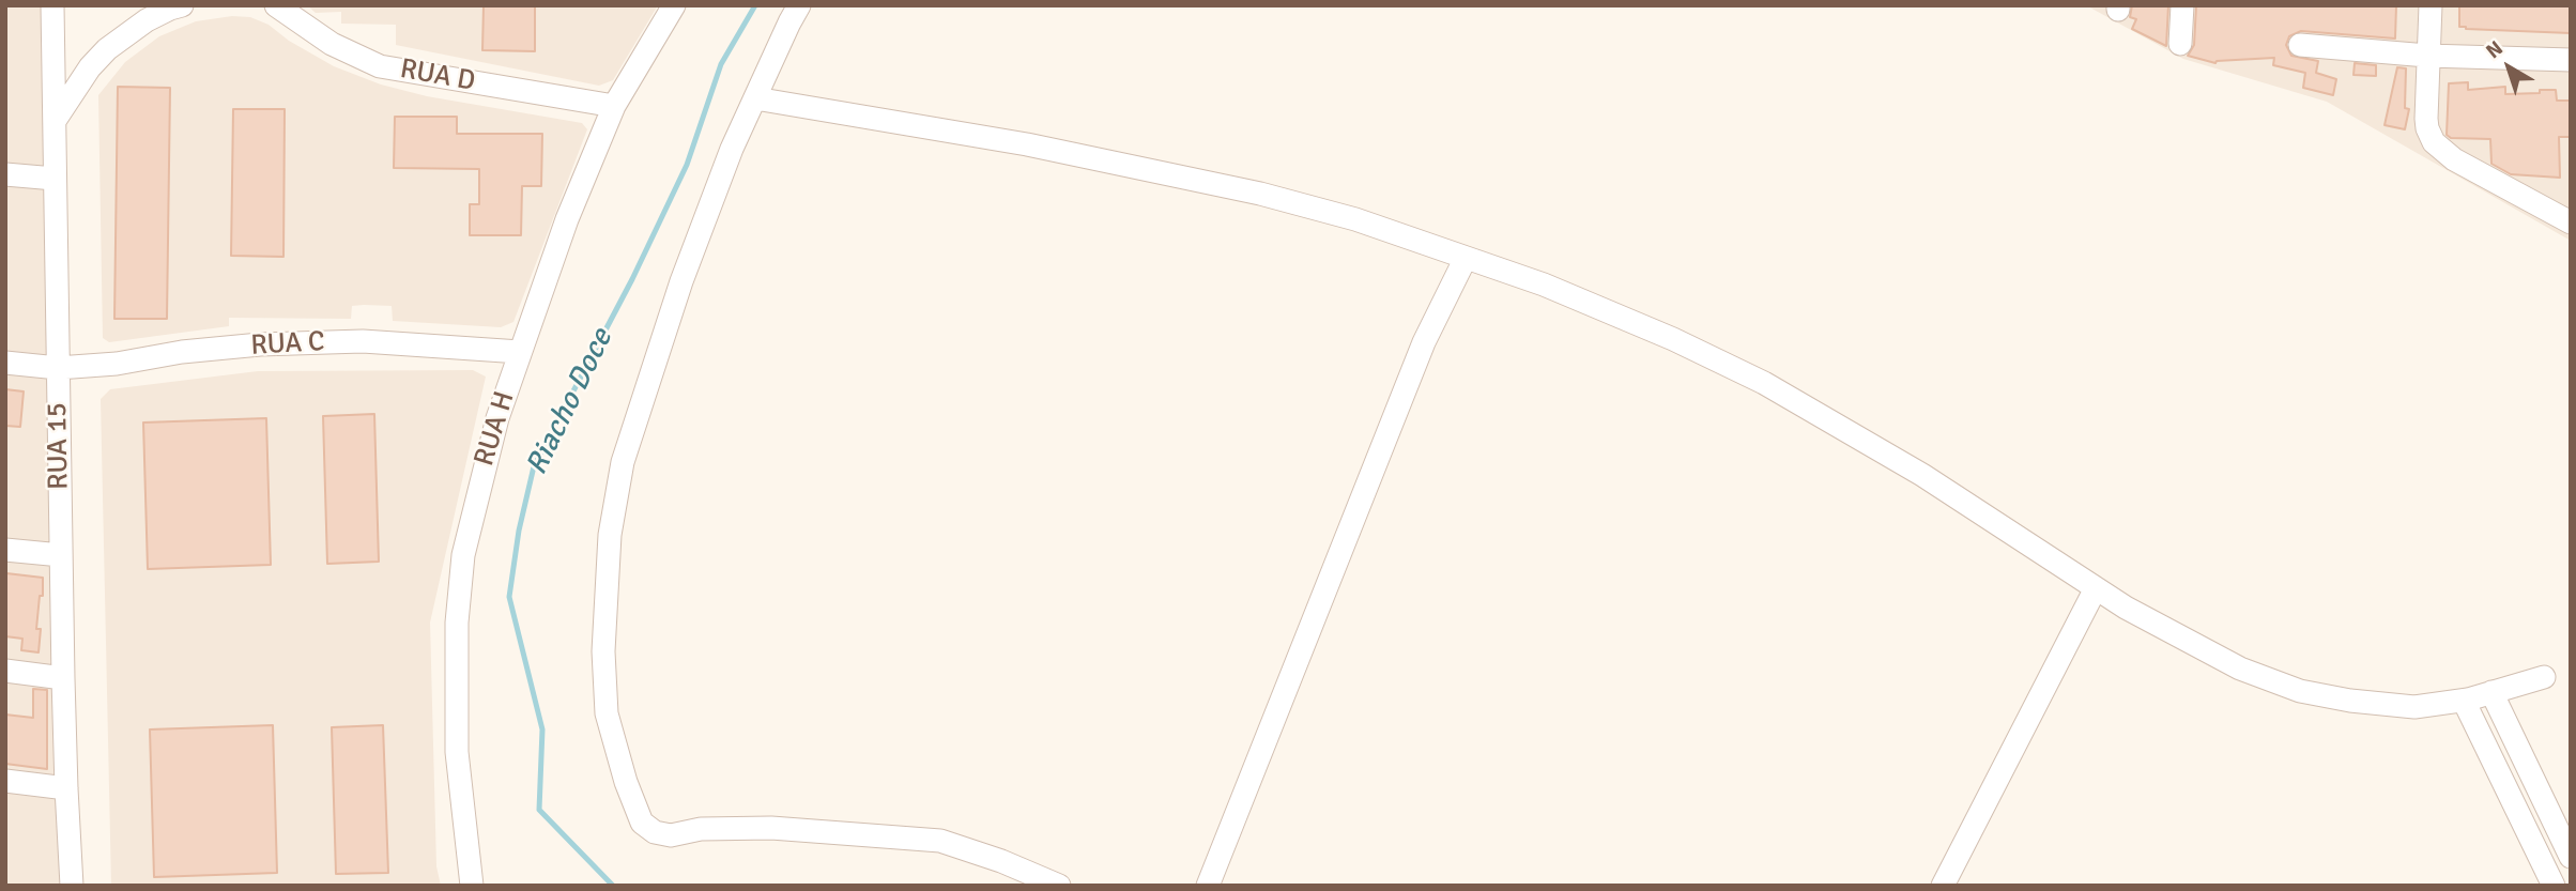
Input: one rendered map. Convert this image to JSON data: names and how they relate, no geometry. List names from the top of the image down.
{
  "streets": {
    "street": [
      "RUA D",
      "RUA C",
      "RUA H",
      "RUA 15"
    ]
  },
  "crossings": [
    ["RUA D", "RUA H"],
    ["RUA C", "RUA H"],
    ["RUA C", "RUA 15"]
  ],
  "water": ["Riacho Doce"],
  "north": "top left"
}
